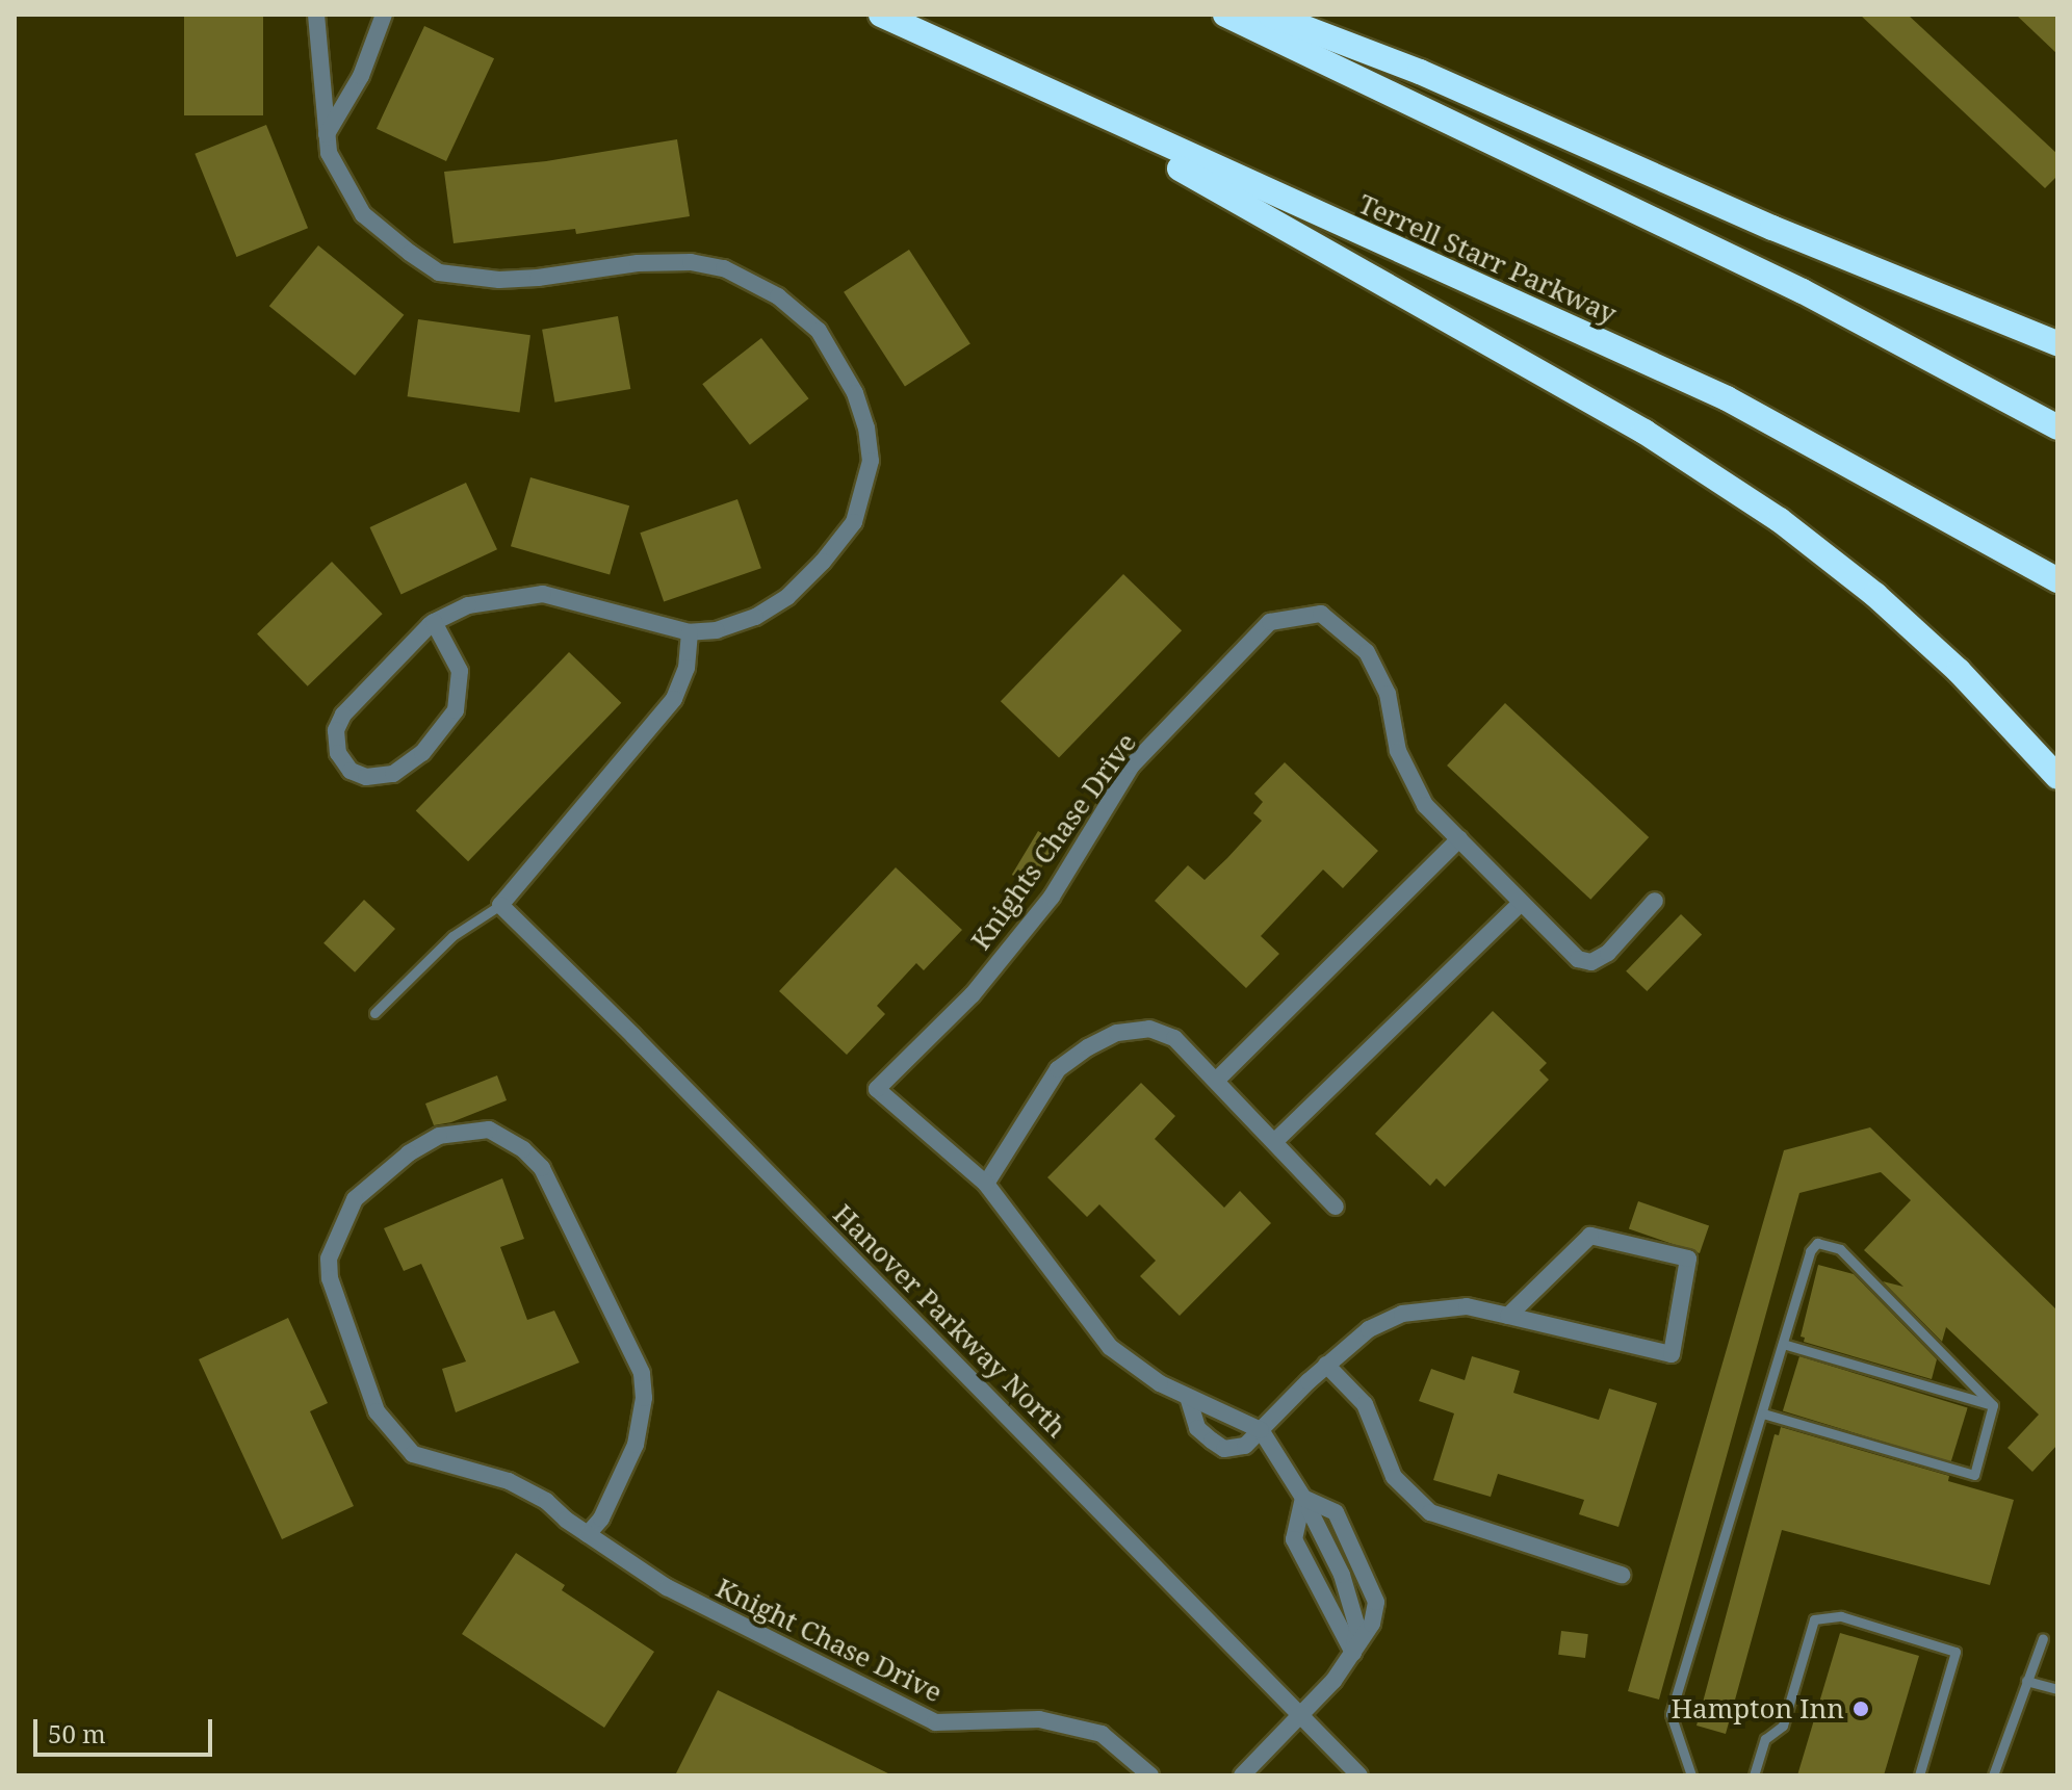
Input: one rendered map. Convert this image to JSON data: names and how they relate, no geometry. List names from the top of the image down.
{
  "streets": {
    "highway": ["Terrell Starr Parkway"],
    "street": ["Knights Chase Drive", "Hanover Parkway North", "Knight Chase Drive"]
  },
  "places": ["Hampton Inn"],
  "scale_bar": "50 m"
}
